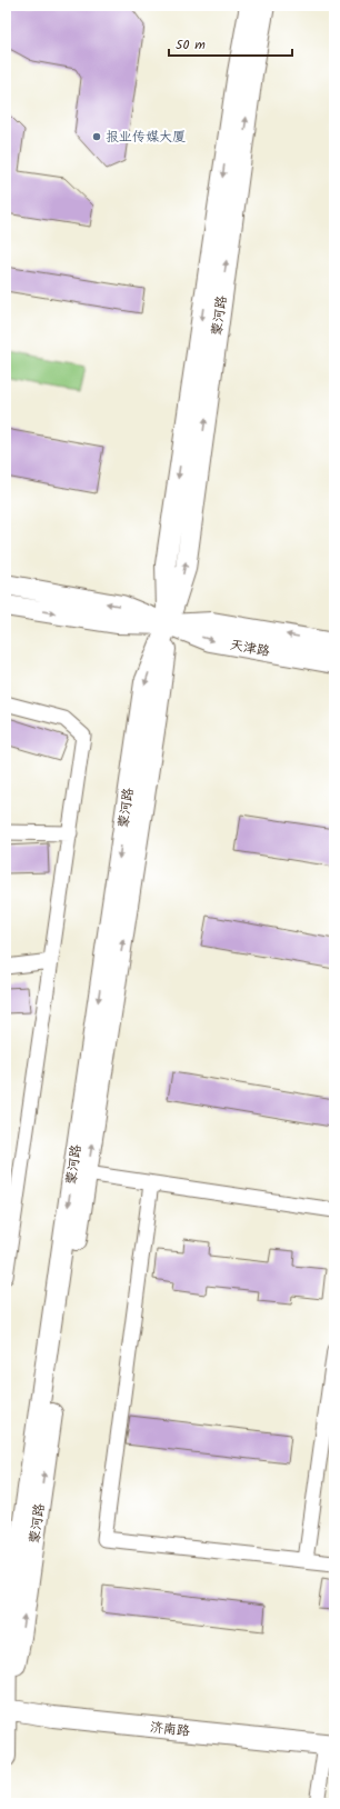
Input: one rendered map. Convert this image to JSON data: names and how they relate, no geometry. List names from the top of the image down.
{
  "streets": {
    "street": ["蒙河路", "天津路", "济南路"]
  },
  "crossings": [
    ["蒙河路", "天津路"],
    ["蒙河路", "济南路"]
  ],
  "places": ["报业传媒大厦"],
  "scale_bar": "50 m"
}
